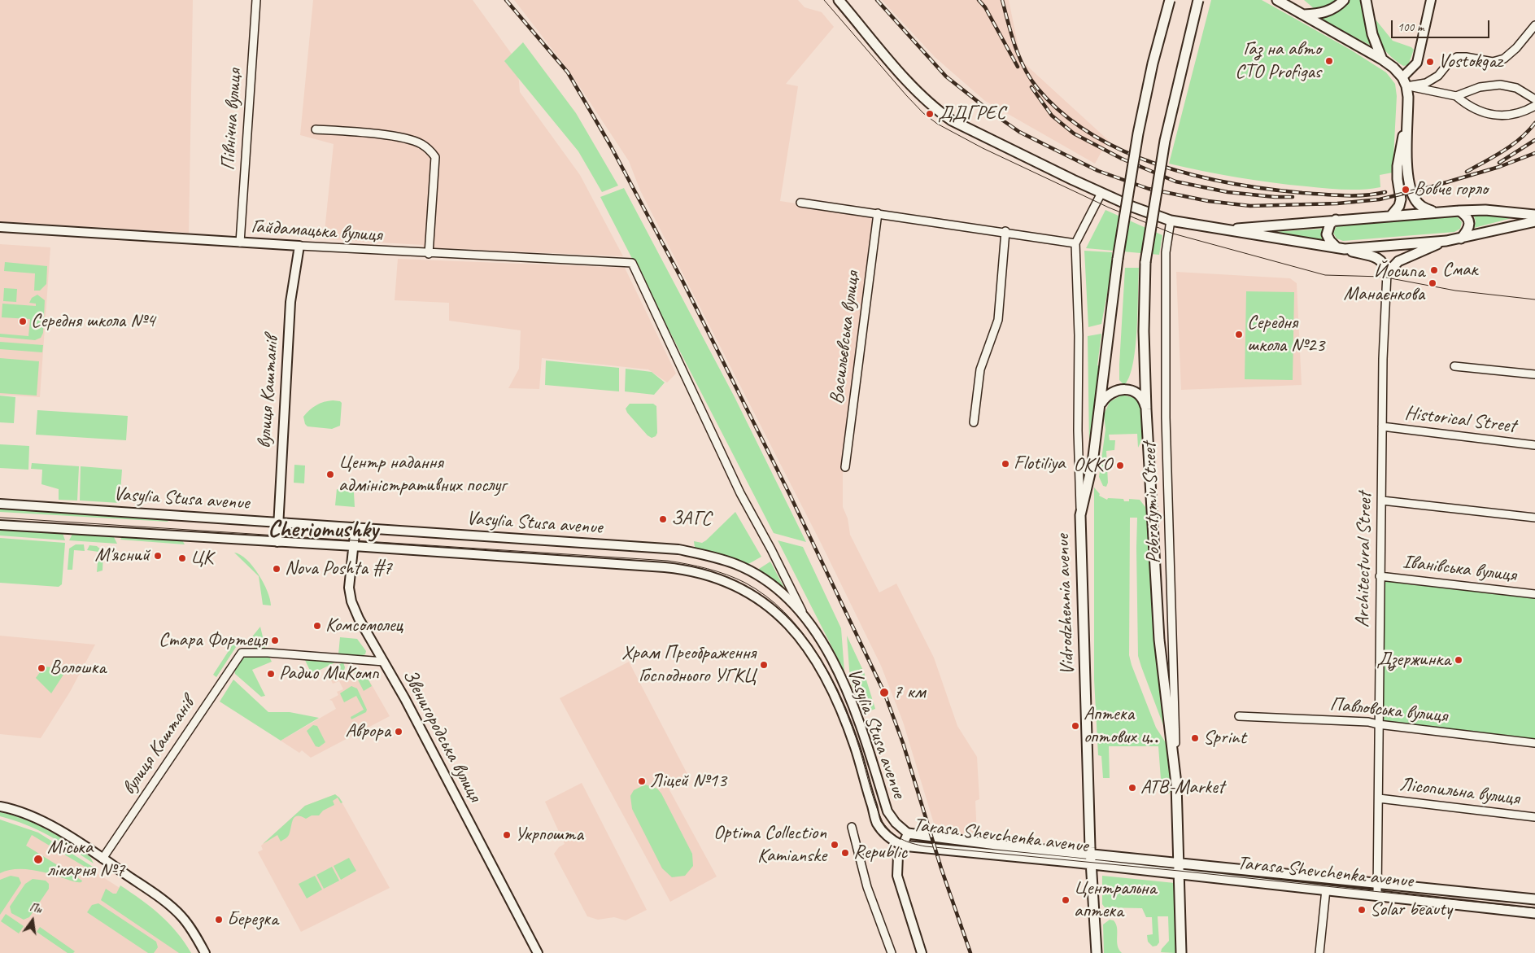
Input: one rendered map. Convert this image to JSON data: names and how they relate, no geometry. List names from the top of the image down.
{
  "streets": {
    "main road": ["Vidrodzhennia avenue", "Tarasa Shevchenka avenue"],
    "street": [
      "Північна вулиця",
      "Гайдамацька вулиця",
      "Васильєвська вулиця",
      "вулиця Каштанів",
      "Historical Street",
      "Vasylia Stusa avenue",
      "Pobratymiv Street",
      "Architectural Street",
      "Іванівська вулиця",
      "Павловська вулиця",
      "Звенигородська вулиця",
      "Лісопильна вулиця"
    ]
  },
  "crossings": [
    ["Північна вулиця", "Гайдамацька вулиця"],
    ["Гайдамацька вулиця", "вулиця Каштанів"],
    ["Гайдамацька вулиця", "Vasylia Stusa avenue"],
    ["вулиця Каштанів", "Vasylia Stusa avenue"],
    ["вулиця Каштанів", "Звенигородська вулиця"],
    ["Historical Street", "Architectural Street"],
    ["Vasylia Stusa avenue", "Звенигородська вулиця"],
    ["Vasylia Stusa avenue", "Tarasa Shevchenka avenue"],
    ["Architectural Street", "Іванівська вулиця"],
    ["Architectural Street", "Павловська вулиця"],
    ["Architectural Street", "Лісопильна вулиця"],
    ["Architectural Street", "Tarasa Shevchenka avenue"],
    ["Vidrodzhennia avenue", "Tarasa Shevchenka avenue"]
  ],
  "districts": ["Cheriomushky"],
  "places": [
    "Газ на авто СТО Profigas",
    "Vostokgaz",
    "ДДГРЕС",
    "Вовче горло",
    "Смак",
    "Йосипа Манаєнкова",
    "Середня школа №4",
    "Середня школа №23",
    "Flotiliya",
    "OKKO",
    "Центр надання адміністративних послуг",
    "ЗАГС",
    "М'ясний",
    "ЦК",
    "Nova Poshta #7",
    "Комсомолец",
    "Стара Фортеця",
    "Дзержинка",
    "Храм Преображення Господнього УГКЦ",
    "Волошка",
    "Радио МиКомп",
    "7 км",
    "Аптека оптових ц‥",
    "Аврора",
    "Sprint",
    "Ліцей №13",
    "ATB-Market",
    "Укрпошта",
    "Optima Collection Kamianske",
    "Republic",
    "Міська лікарня №7",
    "Центральна аптека",
    "Solar beauty",
    "Березка"
  ],
  "scale_bar": "100 m",
  "north": "top"
}
